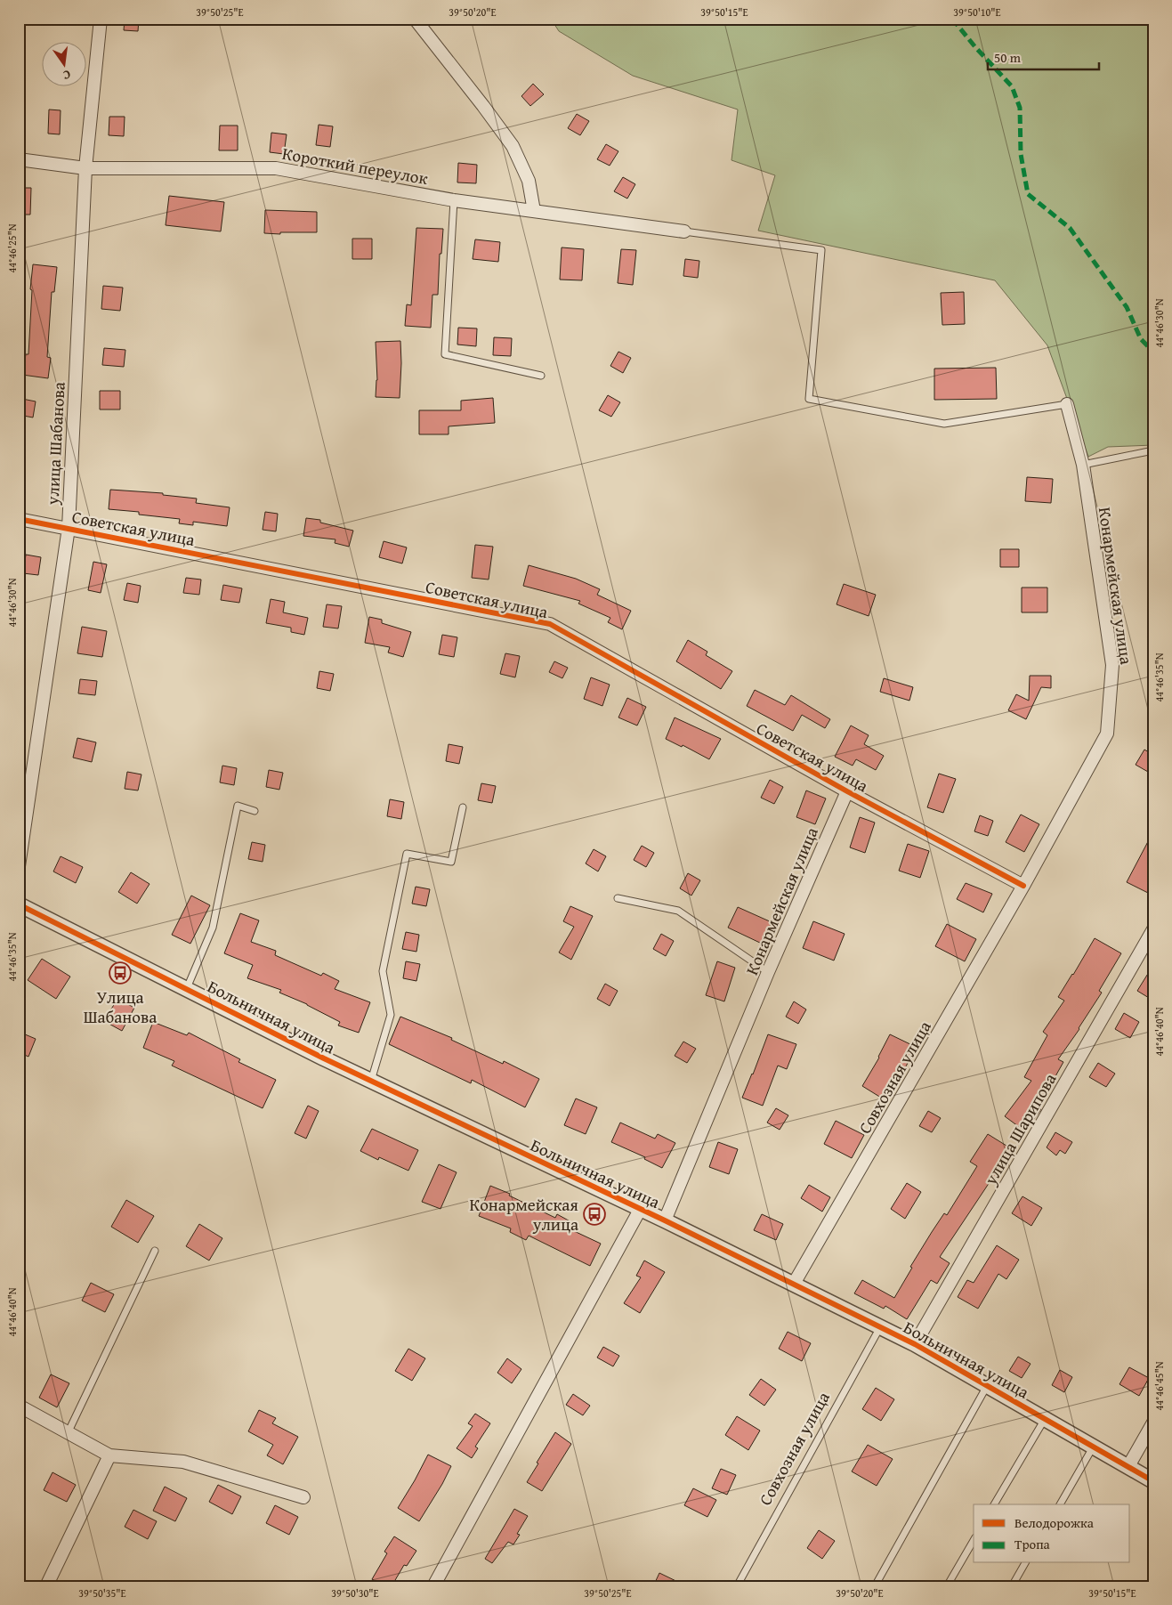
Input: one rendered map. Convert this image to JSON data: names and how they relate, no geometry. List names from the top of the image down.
{
  "streets": {
    "street": [
      "Короткий переулок",
      "улица Шабанова",
      "Советская улица",
      "Конармейская улица",
      "Больничная улица",
      "Совхозная улица",
      "улица Шарипова"
    ]
  },
  "crossings": [
    ["Короткий переулок", "улица Шабанова"],
    ["улица Шабанова", "Советская улица"],
    ["Советская улица", "Конармейская улица"],
    ["Советская улица", "Совхозная улица"],
    ["Конармейская улица", "Больничная улица"],
    ["Конармейская улица", "Совхозная улица"],
    ["Больничная улица", "Совхозная улица"],
    ["Больничная улица", "улица Шарипова"]
  ],
  "places": {
    "bus stop": ["Улица Шабанова", "Конармейская улица"]
  },
  "legend": ["Велодорожка", "Тропа"],
  "scale_bar": "50 m",
  "north": "bottom",
  "coordinates": [
    "39°50'25\"E",
    "39°50'20\"E",
    "39°50'15\"E",
    "39°50'10\"E",
    "44°46'25\"N",
    "44°46'30\"N",
    "44°46'35\"N",
    "44°46'40\"N",
    "44°46'45\"N",
    "39°50'35\"E",
    "39°50'30\"E"
  ]
}
